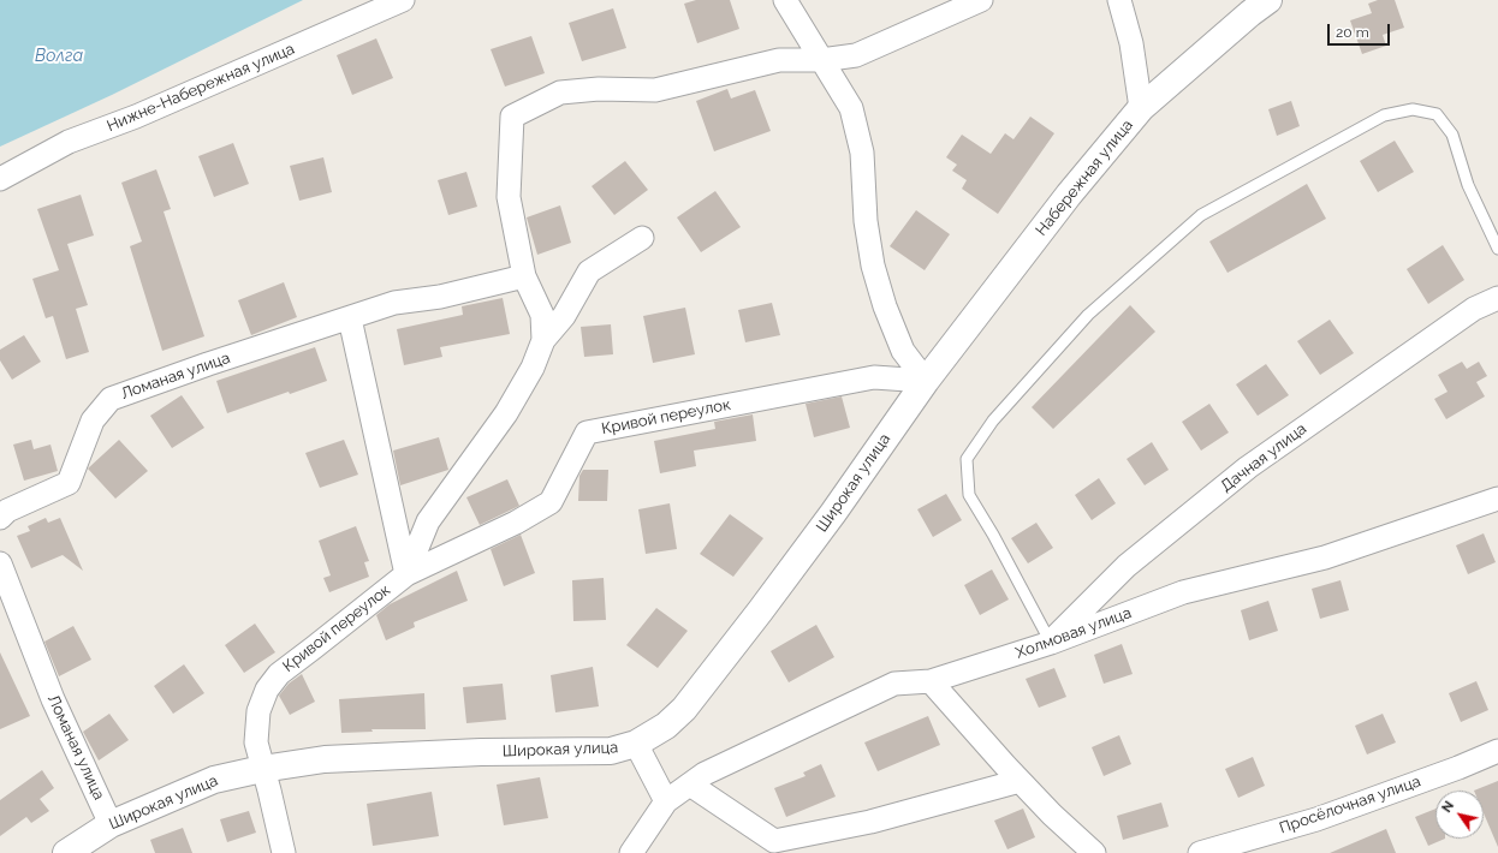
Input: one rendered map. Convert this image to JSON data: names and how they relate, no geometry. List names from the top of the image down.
{
  "streets": {
    "street": [
      "Нижне-Набережная улица",
      "Набережная улица",
      "Ломаная улица",
      "Кривой переулок",
      "Дачная улица",
      "Широкая улица",
      "Холмовая улица",
      "Просёлочная улица"
    ]
  },
  "crossings": [
    ["Набережная улица", "Кривой переулок"],
    ["Набережная улица", "Широкая улица"],
    ["Ломаная улица", "Широкая улица"],
    ["Кривой переулок", "Широкая улица"],
    ["Дачная улица", "Холмовая улица"]
  ],
  "water": ["Волга"],
  "scale_bar": "20 m",
  "north": "top left"
}
